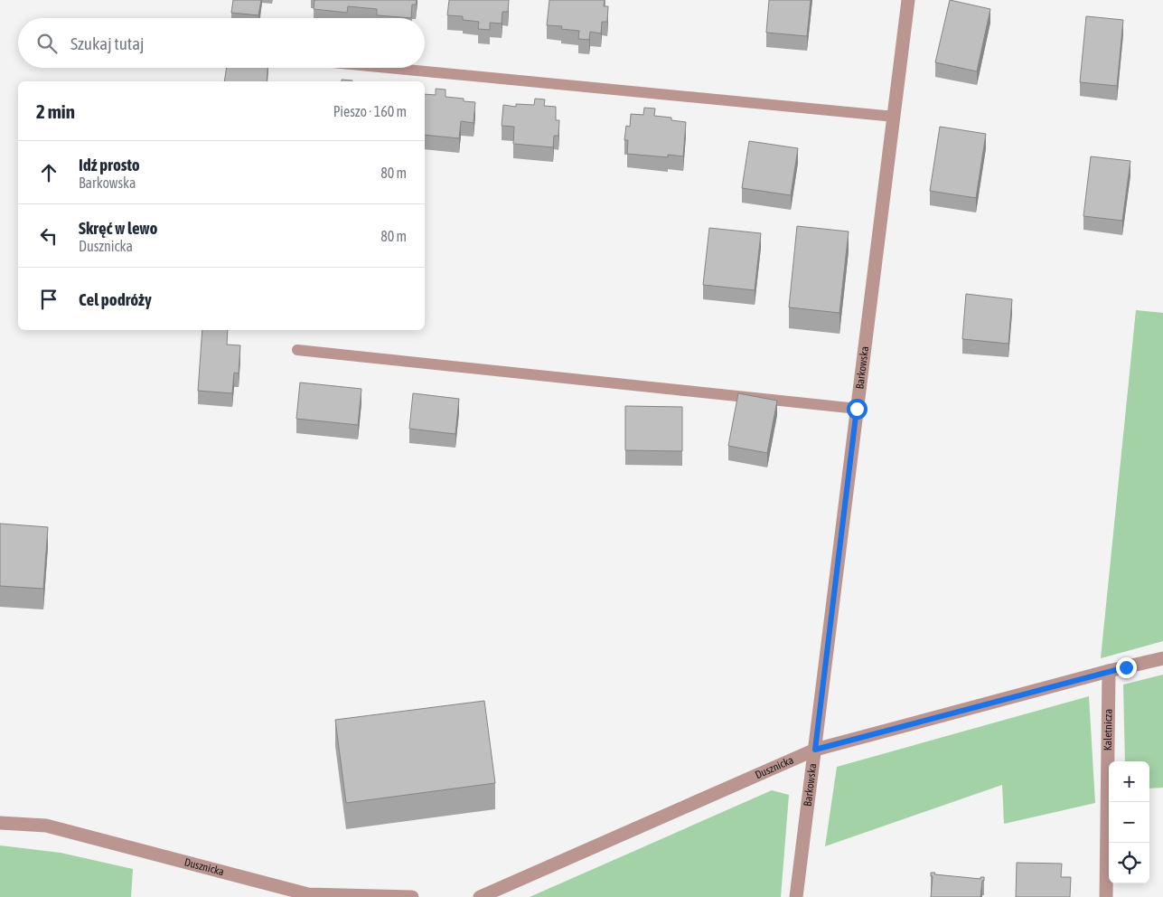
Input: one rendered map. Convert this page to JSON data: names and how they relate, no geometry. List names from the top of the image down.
{
  "streets": {
    "street": ["Barkowska", "Kaletnicza", "Dusznicka"]
  },
  "crossings": [
    ["Barkowska", "Dusznicka"],
    ["Kaletnicza", "Dusznicka"]
  ],
  "page": {
    "search": "Szukaj tutaj",
    "heading": ["2 min", "Pieszo · 160 m"],
    "list": [
      ["Idź prosto", "Barkowska", "80 m"],
      ["Skręć w lewo", "Dusznicka", "80 m"],
      "Cel podróży"
    ],
    "map_buttons": ["+", "−"]
  }
}
